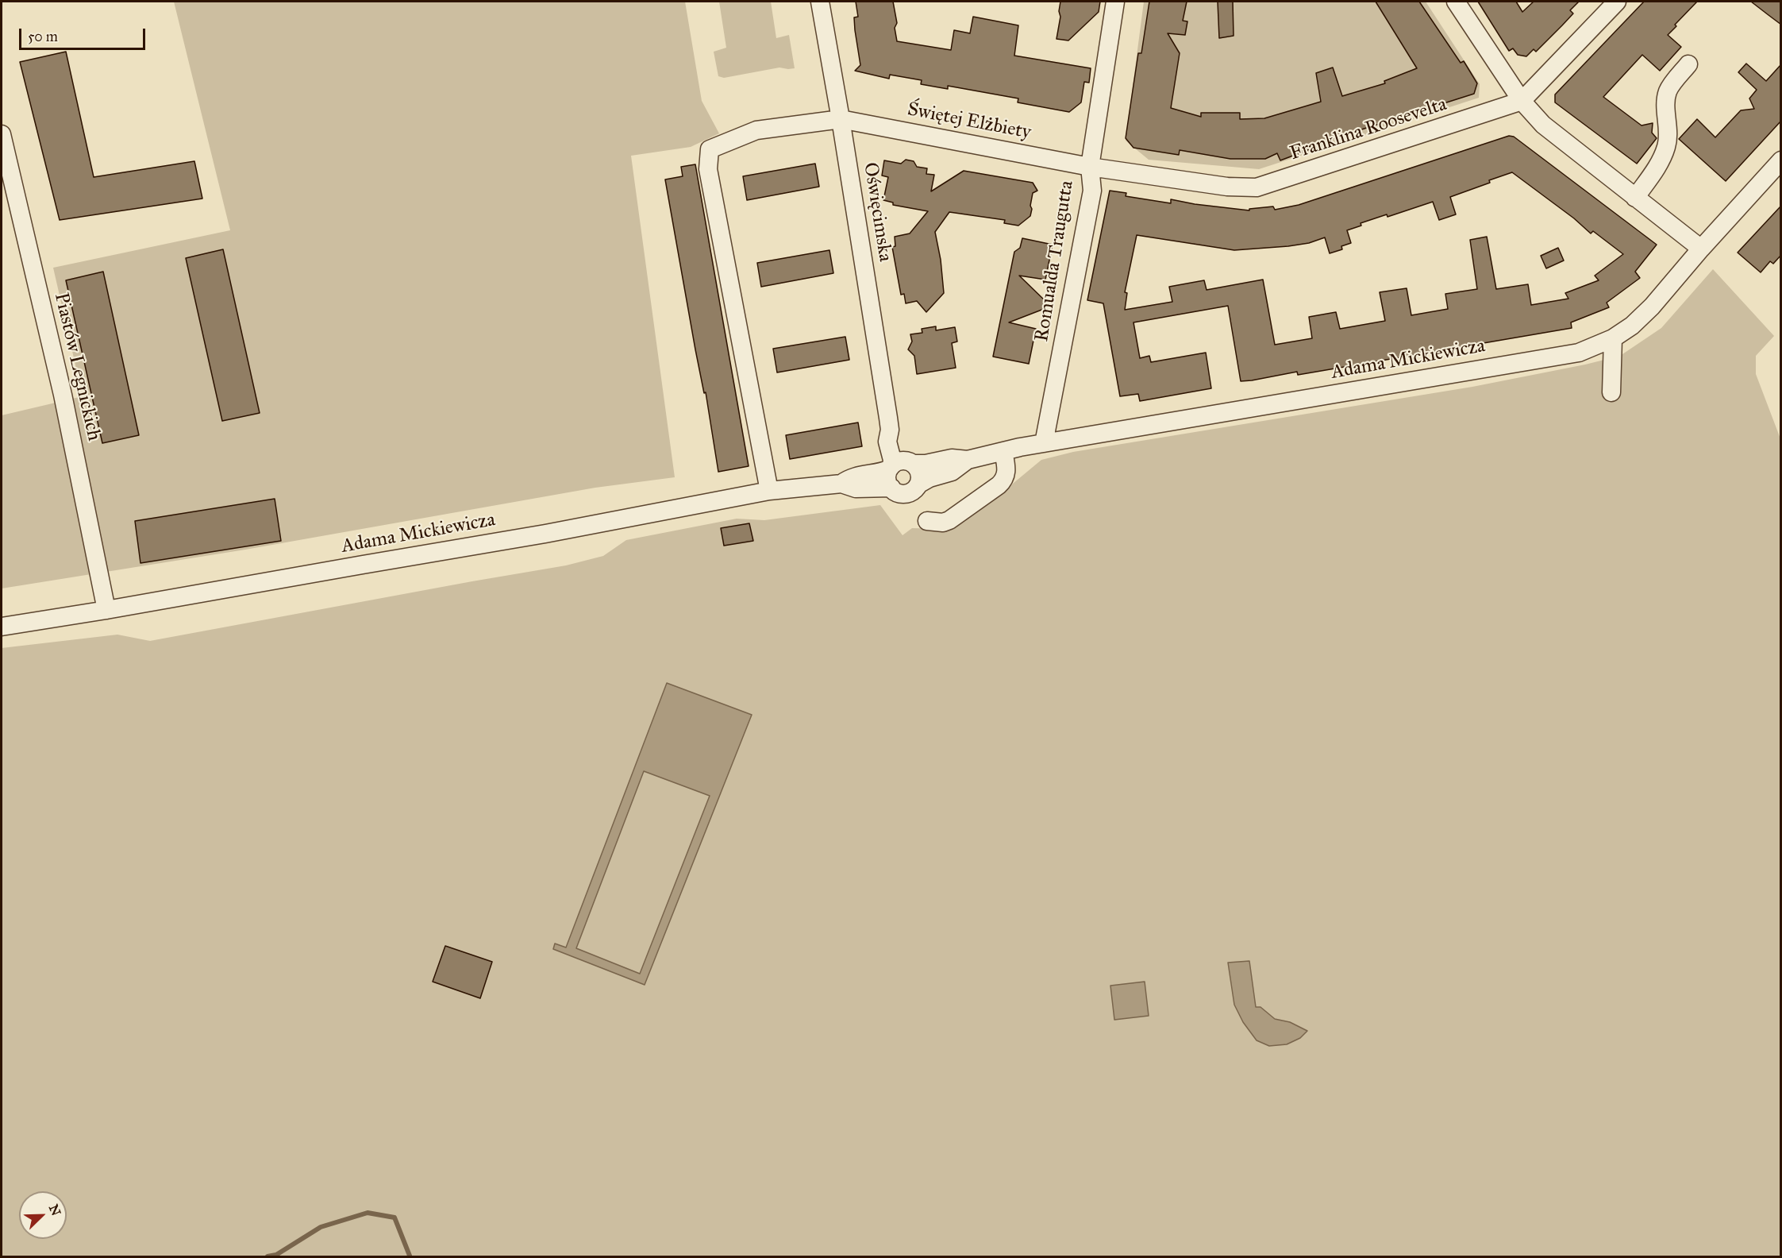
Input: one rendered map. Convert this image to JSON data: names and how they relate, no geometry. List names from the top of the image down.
{
  "streets": {
    "street": [
      "Świętej Elżbiety",
      "Franklina Roosevelta",
      "Oświęcimska",
      "Romualda Traugutta",
      "Adama Mickiewicza",
      "Piastów Legnickich"
    ]
  },
  "crossings": [
    ["Świętej Elżbiety", "Franklina Roosevelta"],
    ["Świętej Elżbiety", "Oświęcimska"],
    ["Świętej Elżbiety", "Romualda Traugutta"],
    ["Świętej Elżbiety", "Adama Mickiewicza"],
    ["Franklina Roosevelta", "Romualda Traugutta"],
    ["Oświęcimska", "Adama Mickiewicza"],
    ["Romualda Traugutta", "Adama Mickiewicza"],
    ["Adama Mickiewicza", "Piastów Legnickich"]
  ],
  "scale_bar": "50 m",
  "north": "top right"
}
